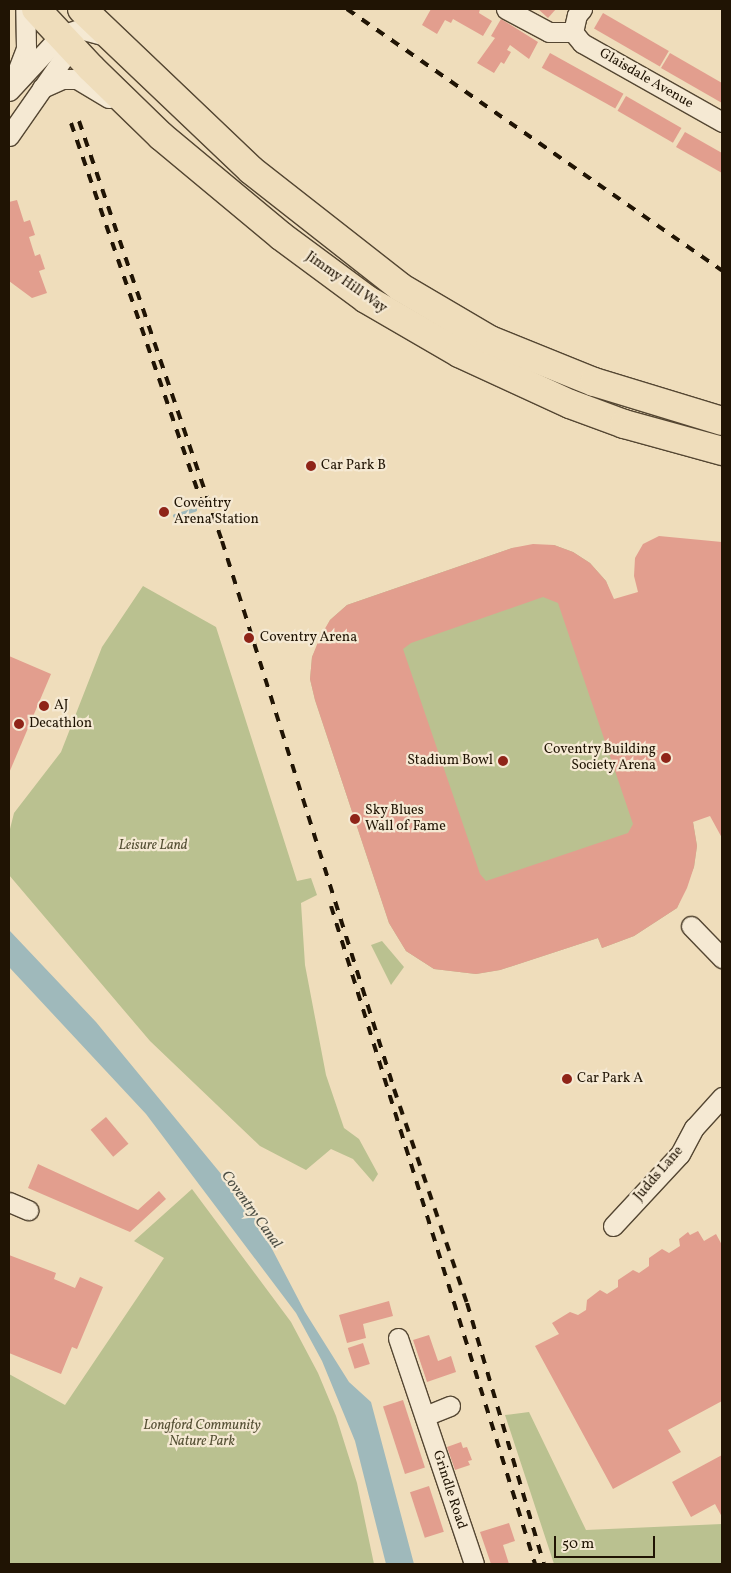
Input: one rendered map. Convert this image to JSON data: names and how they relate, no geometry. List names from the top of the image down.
{
  "streets": {
    "highway": ["Jimmy Hill Way"],
    "street": ["Glaisdale Avenue", "Judds Lane", "Grindle Road"]
  },
  "water": ["Coventry Canal"],
  "parks": ["Leisure Land", "Longford Community Nature Park"],
  "places": [
    "Car Park B",
    "Coventry Arena Station",
    "Coventry Arena",
    "AJ",
    "Decathlon",
    "Coventry Building Society Arena",
    "Stadium Bowl",
    "Sky Blues Wall of Fame",
    "Car Park A"
  ],
  "scale_bar": "50 m"
}
